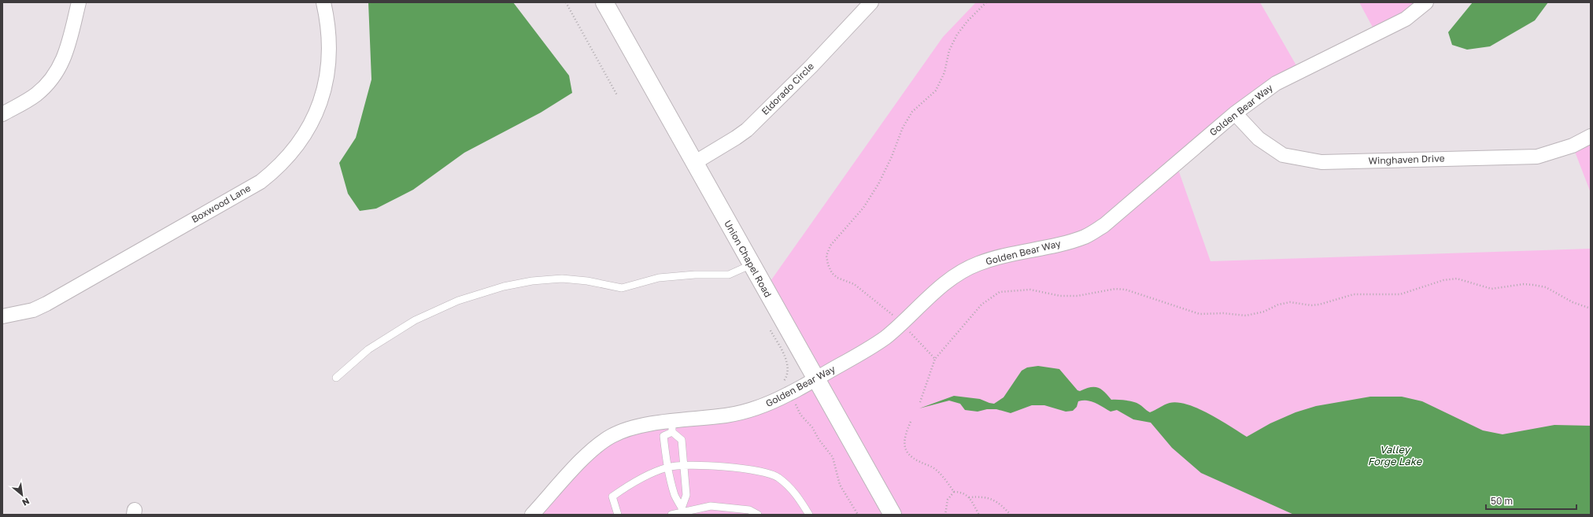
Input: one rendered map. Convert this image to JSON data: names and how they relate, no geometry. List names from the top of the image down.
{
  "streets": {
    "main road": ["Union Chapel Road"],
    "street": [
      "Eldorado Circle",
      "Golden Bear Way",
      "Winghaven Drive",
      "Boxwood Lane"
    ]
  },
  "crossings": [
    ["Eldorado Circle", "Union Chapel Road"],
    ["Golden Bear Way", "Winghaven Drive"],
    ["Golden Bear Way", "Union Chapel Road"]
  ],
  "water": ["Valley Forge Lake"],
  "scale_bar": "50 m",
  "north": "bottom right"
}
